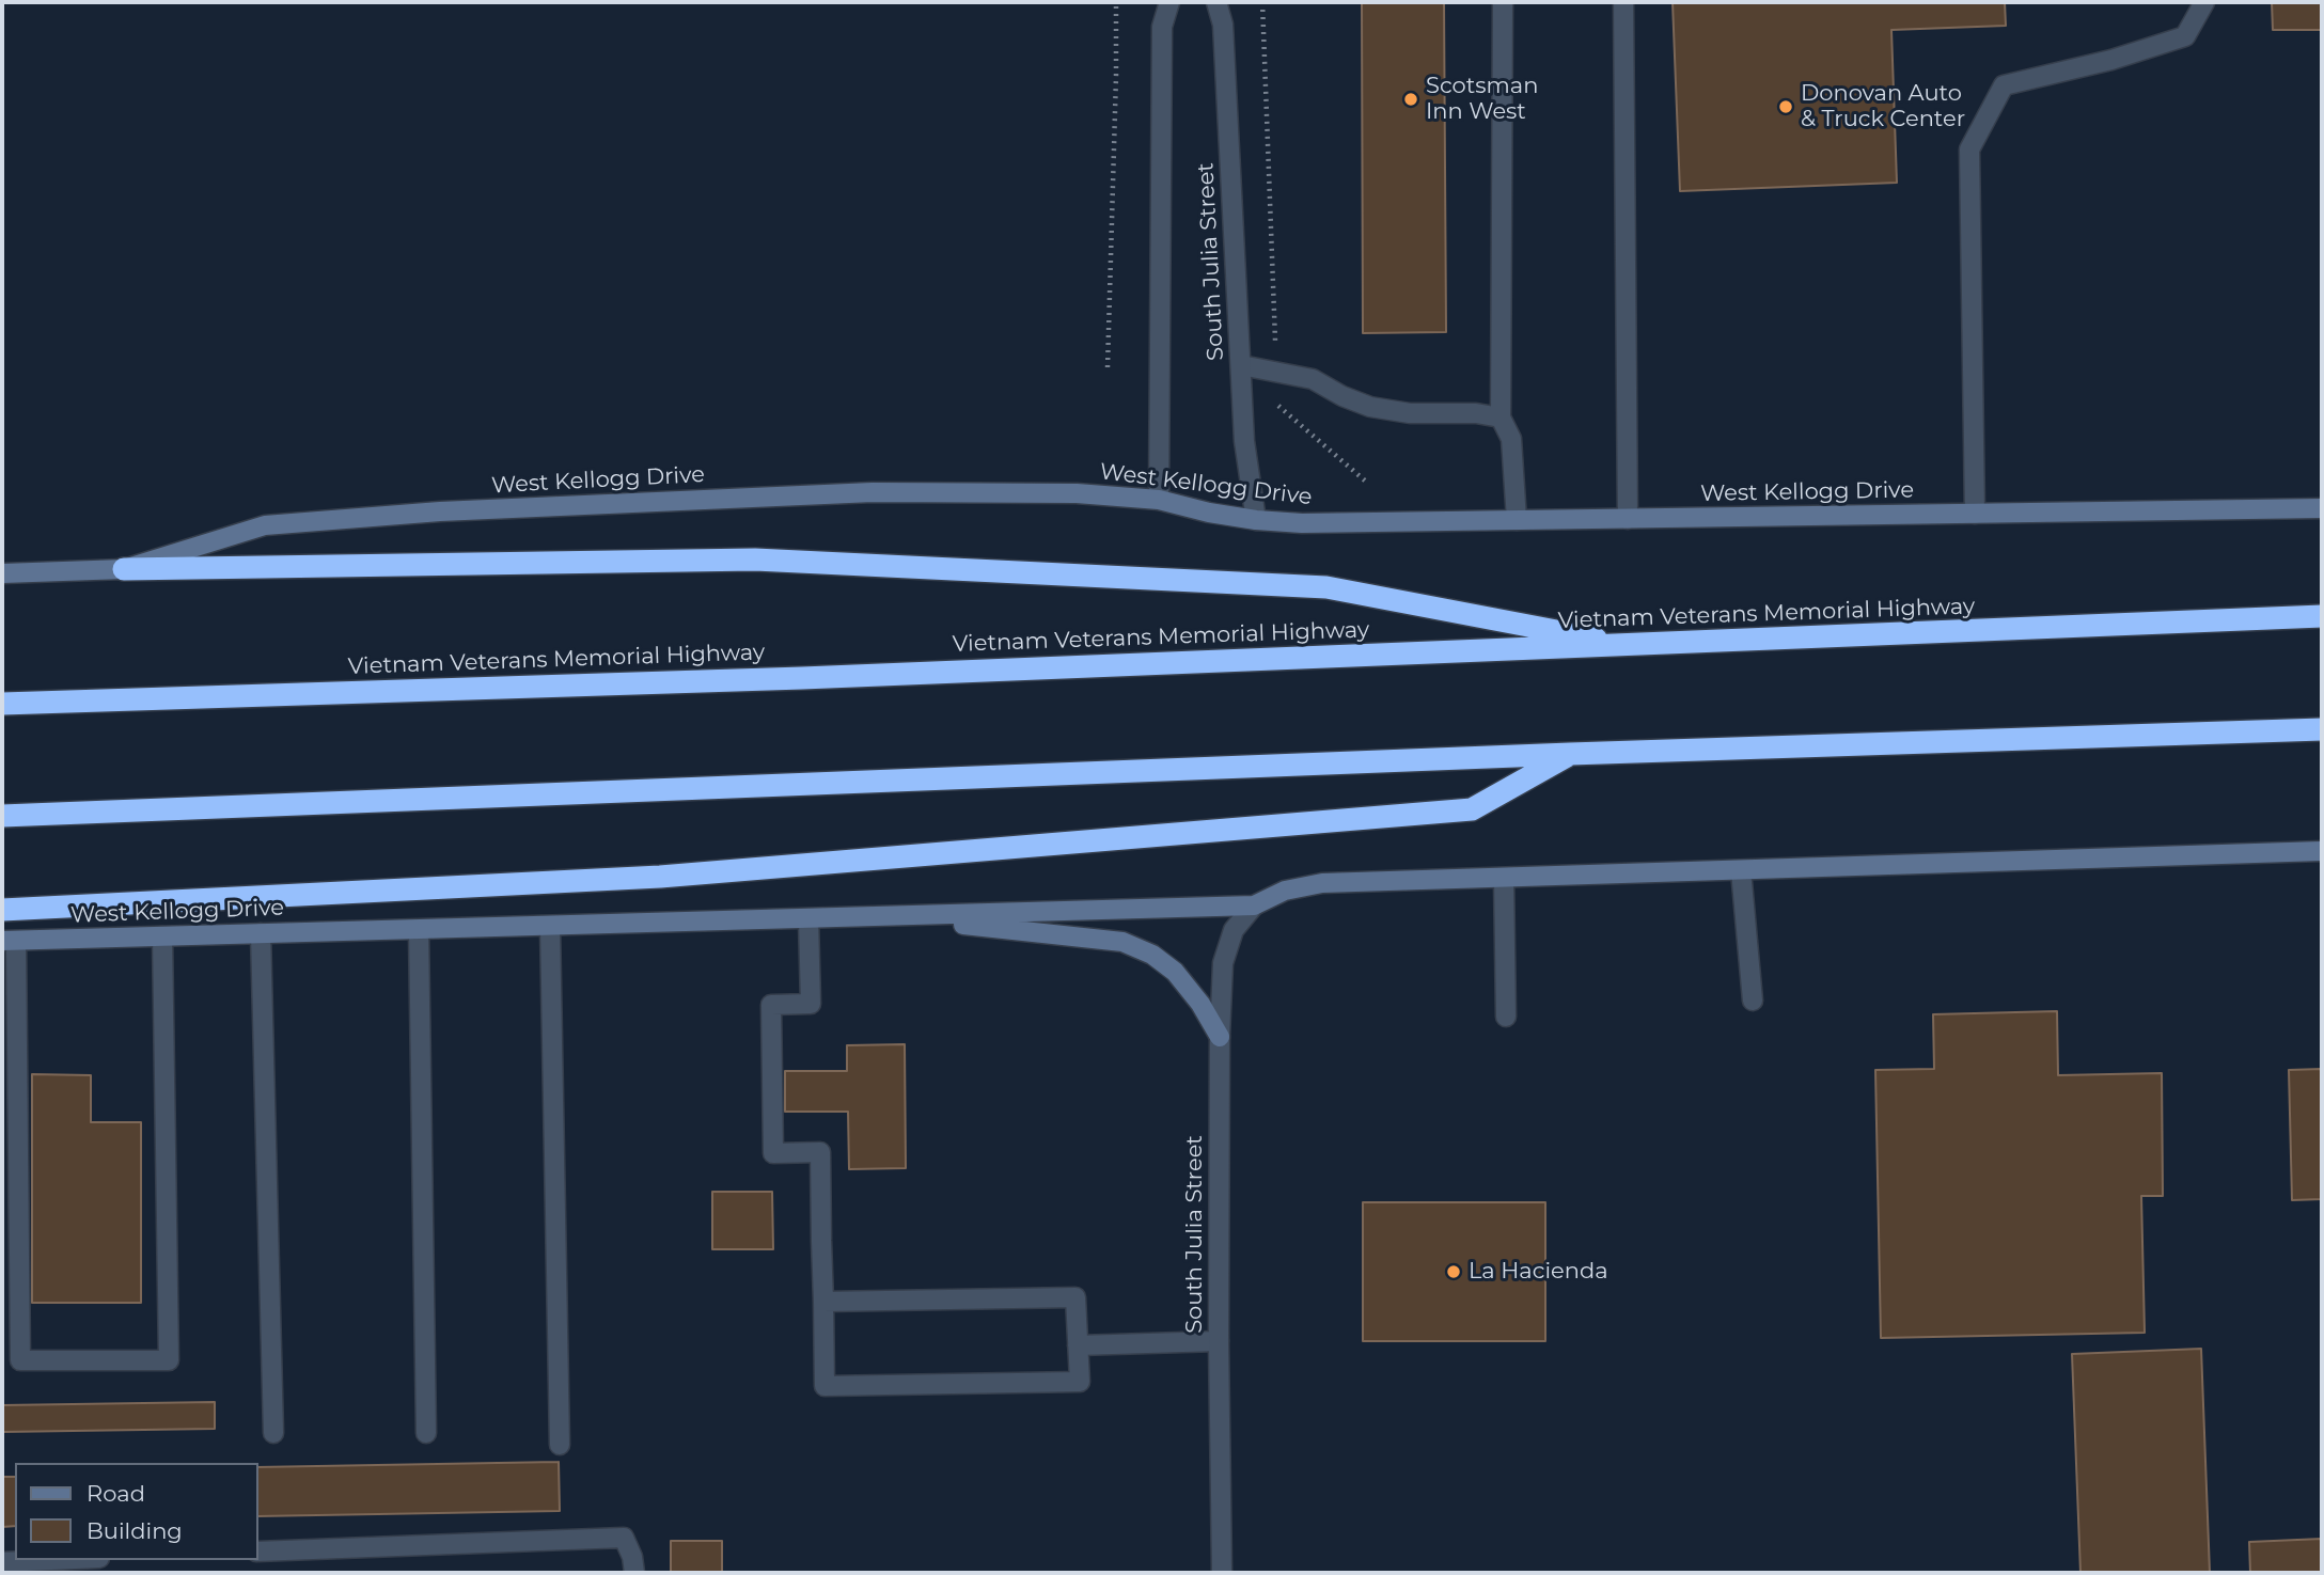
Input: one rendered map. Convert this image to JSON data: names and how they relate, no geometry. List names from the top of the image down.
{
  "streets": {
    "highway": ["Vietnam Veterans Memorial Highway"],
    "main road": ["West Kellogg Drive"],
    "street": ["South Julia Street"]
  },
  "crossings": [
    ["South Julia Street", "West Kellogg Drive"]
  ],
  "places": ["Scotsman Inn West", "Donovan Auto & Truck Center", "La Hacienda"],
  "legend": ["Road", "Building"]
}
